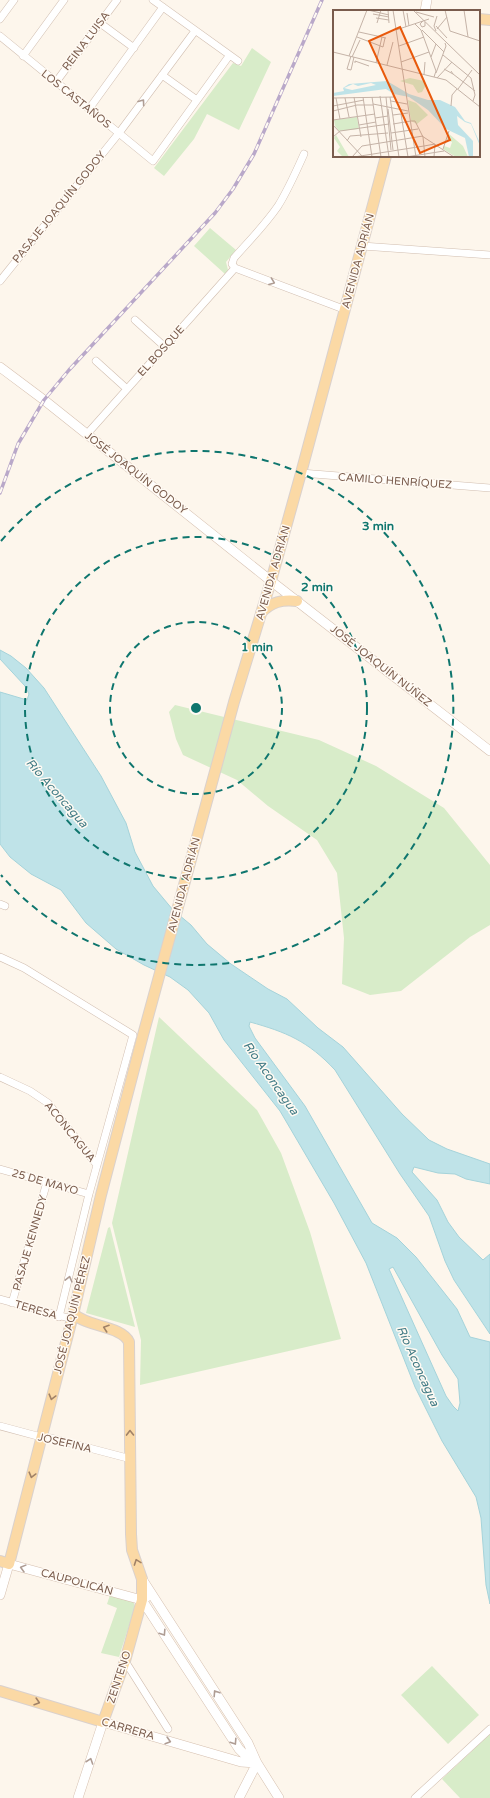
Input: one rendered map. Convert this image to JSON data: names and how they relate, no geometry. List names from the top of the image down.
{
  "streets": {
    "main road": [
      "AVENIDA ADRIÁN",
      "TERESA",
      "JOSÉ JOAQUÍN PÉREZ",
      "ZENTENO",
      "CARRERA"
    ],
    "street": [
      "REINA LUISA",
      "LOS CASTAÑOS",
      "PASAJE JOAQUÍN GODOY",
      "EL BOSQUE",
      "JOSÉ JOAQUÍN GODOY",
      "CAMILO HENRÍQUEZ",
      "JOSÉ JOAQUÍN NÚÑEZ",
      "ACONCAGUA",
      "25 DE MAYO",
      "PASAJE KENNEDY",
      "JOSEFINA",
      "CAUPOLICÁN"
    ]
  },
  "crossings": [
    ["REINA LUISA", "LOS CASTAÑOS"],
    ["LOS CASTAÑOS", "PASAJE JOAQUÍN GODOY"],
    ["AVENIDA ADRIÁN", "JOSÉ JOAQUÍN GODOY"],
    ["AVENIDA ADRIÁN", "CAMILO HENRÍQUEZ"],
    ["AVENIDA ADRIÁN", "JOSÉ JOAQUÍN NÚÑEZ"],
    ["AVENIDA ADRIÁN", "JOSÉ JOAQUÍN PÉREZ"],
    ["EL BOSQUE", "JOSÉ JOAQUÍN GODOY"],
    ["JOSÉ JOAQUÍN GODOY", "JOSÉ JOAQUÍN NÚÑEZ"],
    ["ACONCAGUA", "JOSÉ JOAQUÍN PÉREZ"],
    ["25 DE MAYO", "PASAJE KENNEDY"],
    ["25 DE MAYO", "JOSÉ JOAQUÍN PÉREZ"],
    ["PASAJE KENNEDY", "TERESA"],
    ["TERESA", "JOSÉ JOAQUÍN PÉREZ"],
    ["TERESA", "ZENTENO"],
    ["JOSÉ JOAQUÍN PÉREZ", "JOSEFINA"],
    ["JOSÉ JOAQUÍN PÉREZ", "CAUPOLICÁN"],
    ["JOSEFINA", "ZENTENO"],
    ["CAUPOLICÁN", "ZENTENO"],
    ["ZENTENO", "CARRERA"]
  ],
  "one_way": ["CAUPOLICÁN", "ZENTENO", "CARRERA"],
  "water": ["Río Aconcagua"],
  "rings": ["3 min", "2 min", "1 min"]
}
